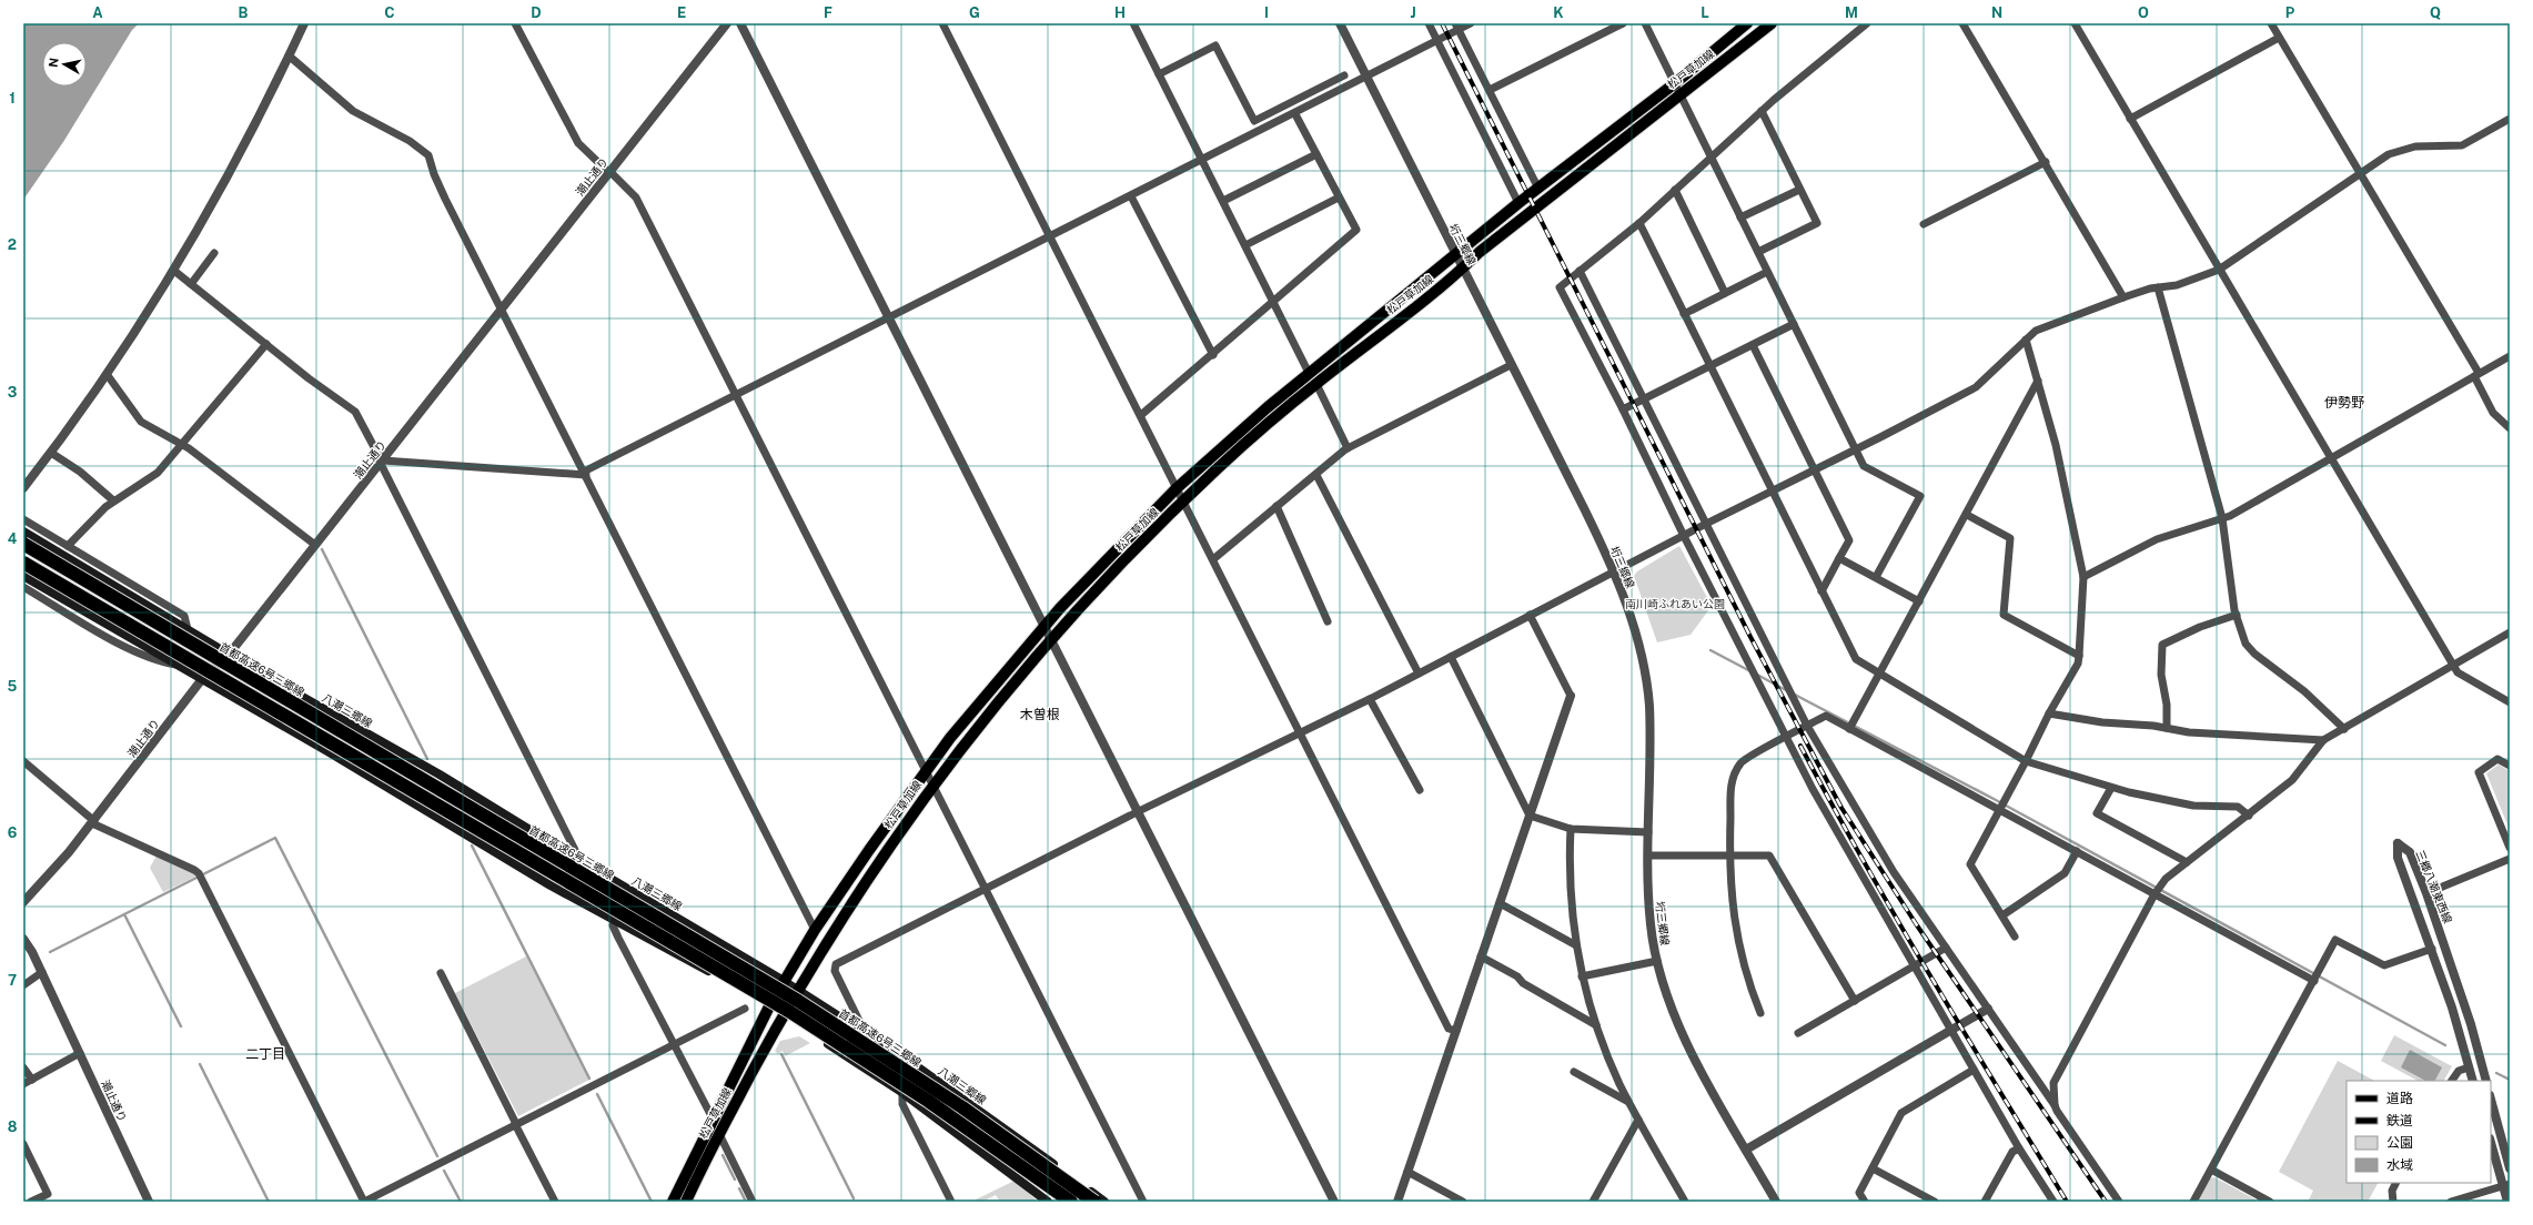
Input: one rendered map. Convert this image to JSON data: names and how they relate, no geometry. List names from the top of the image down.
{
  "streets": {
    "highway": ["首都高速6号三郷線"],
    "main road": ["松戸草加線", "八潮三郷線"],
    "street": ["潮止通り", "垳三郷線", "三郷八潮東西線"]
  },
  "crossings": [
    ["松戸草加線", "垳三郷線"],
    ["松戸草加線", "八潮三郷線"],
    ["潮止通り", "八潮三郷線"]
  ],
  "districts": ["伊勢野", "木曽根", "二丁目"],
  "parks": ["南川崎ふれあい公園"],
  "legend": [
    "道路",
    "鉄道",
    "公園",
    "水域"
  ],
  "north": "left",
  "grid": {
    "columns": [
      "A",
      "B",
      "C",
      "D",
      "E",
      "F",
      "G",
      "H",
      "I",
      "J",
      "K",
      "L",
      "M",
      "N",
      "O",
      "P",
      "Q"
    ],
    "rows": [
      "1",
      "2",
      "3",
      "4",
      "5",
      "6",
      "7",
      "8"
    ]
  }
}
